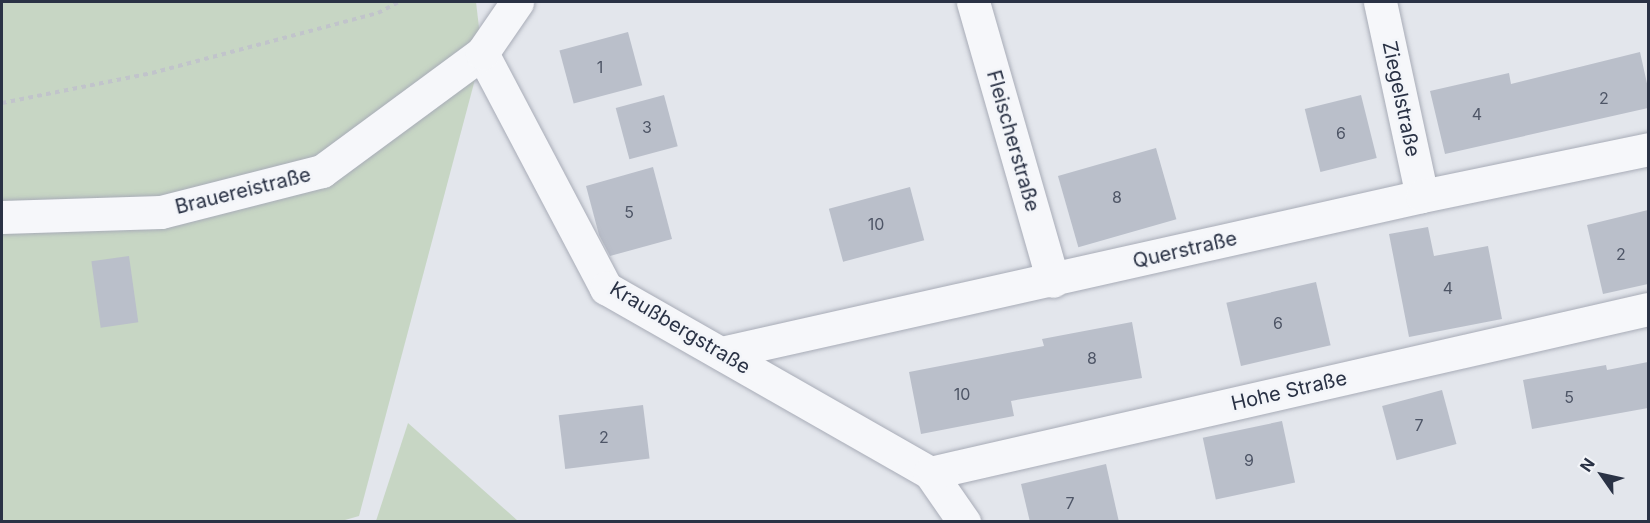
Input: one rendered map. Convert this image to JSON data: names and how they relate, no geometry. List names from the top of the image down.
{
  "streets": {
    "street": [
      "Ziegelstraße",
      "Fleischerstraße",
      "Brauereistraße",
      "Querstraße",
      "Kraußbergstraße",
      "Hohe Straße"
    ]
  },
  "crossings": [
    ["Ziegelstraße", "Querstraße"],
    ["Fleischerstraße", "Querstraße"],
    ["Brauereistraße", "Kraußbergstraße"],
    ["Querstraße", "Kraußbergstraße"],
    ["Kraußbergstraße", "Hohe Straße"]
  ],
  "house_numbers": [
    "1",
    "2",
    "4",
    "3",
    "6",
    "8",
    "5",
    "10",
    "2",
    "4",
    "6",
    "8",
    "10",
    "5",
    "7",
    "2",
    "9",
    "7"
  ],
  "north": "top left"
}
